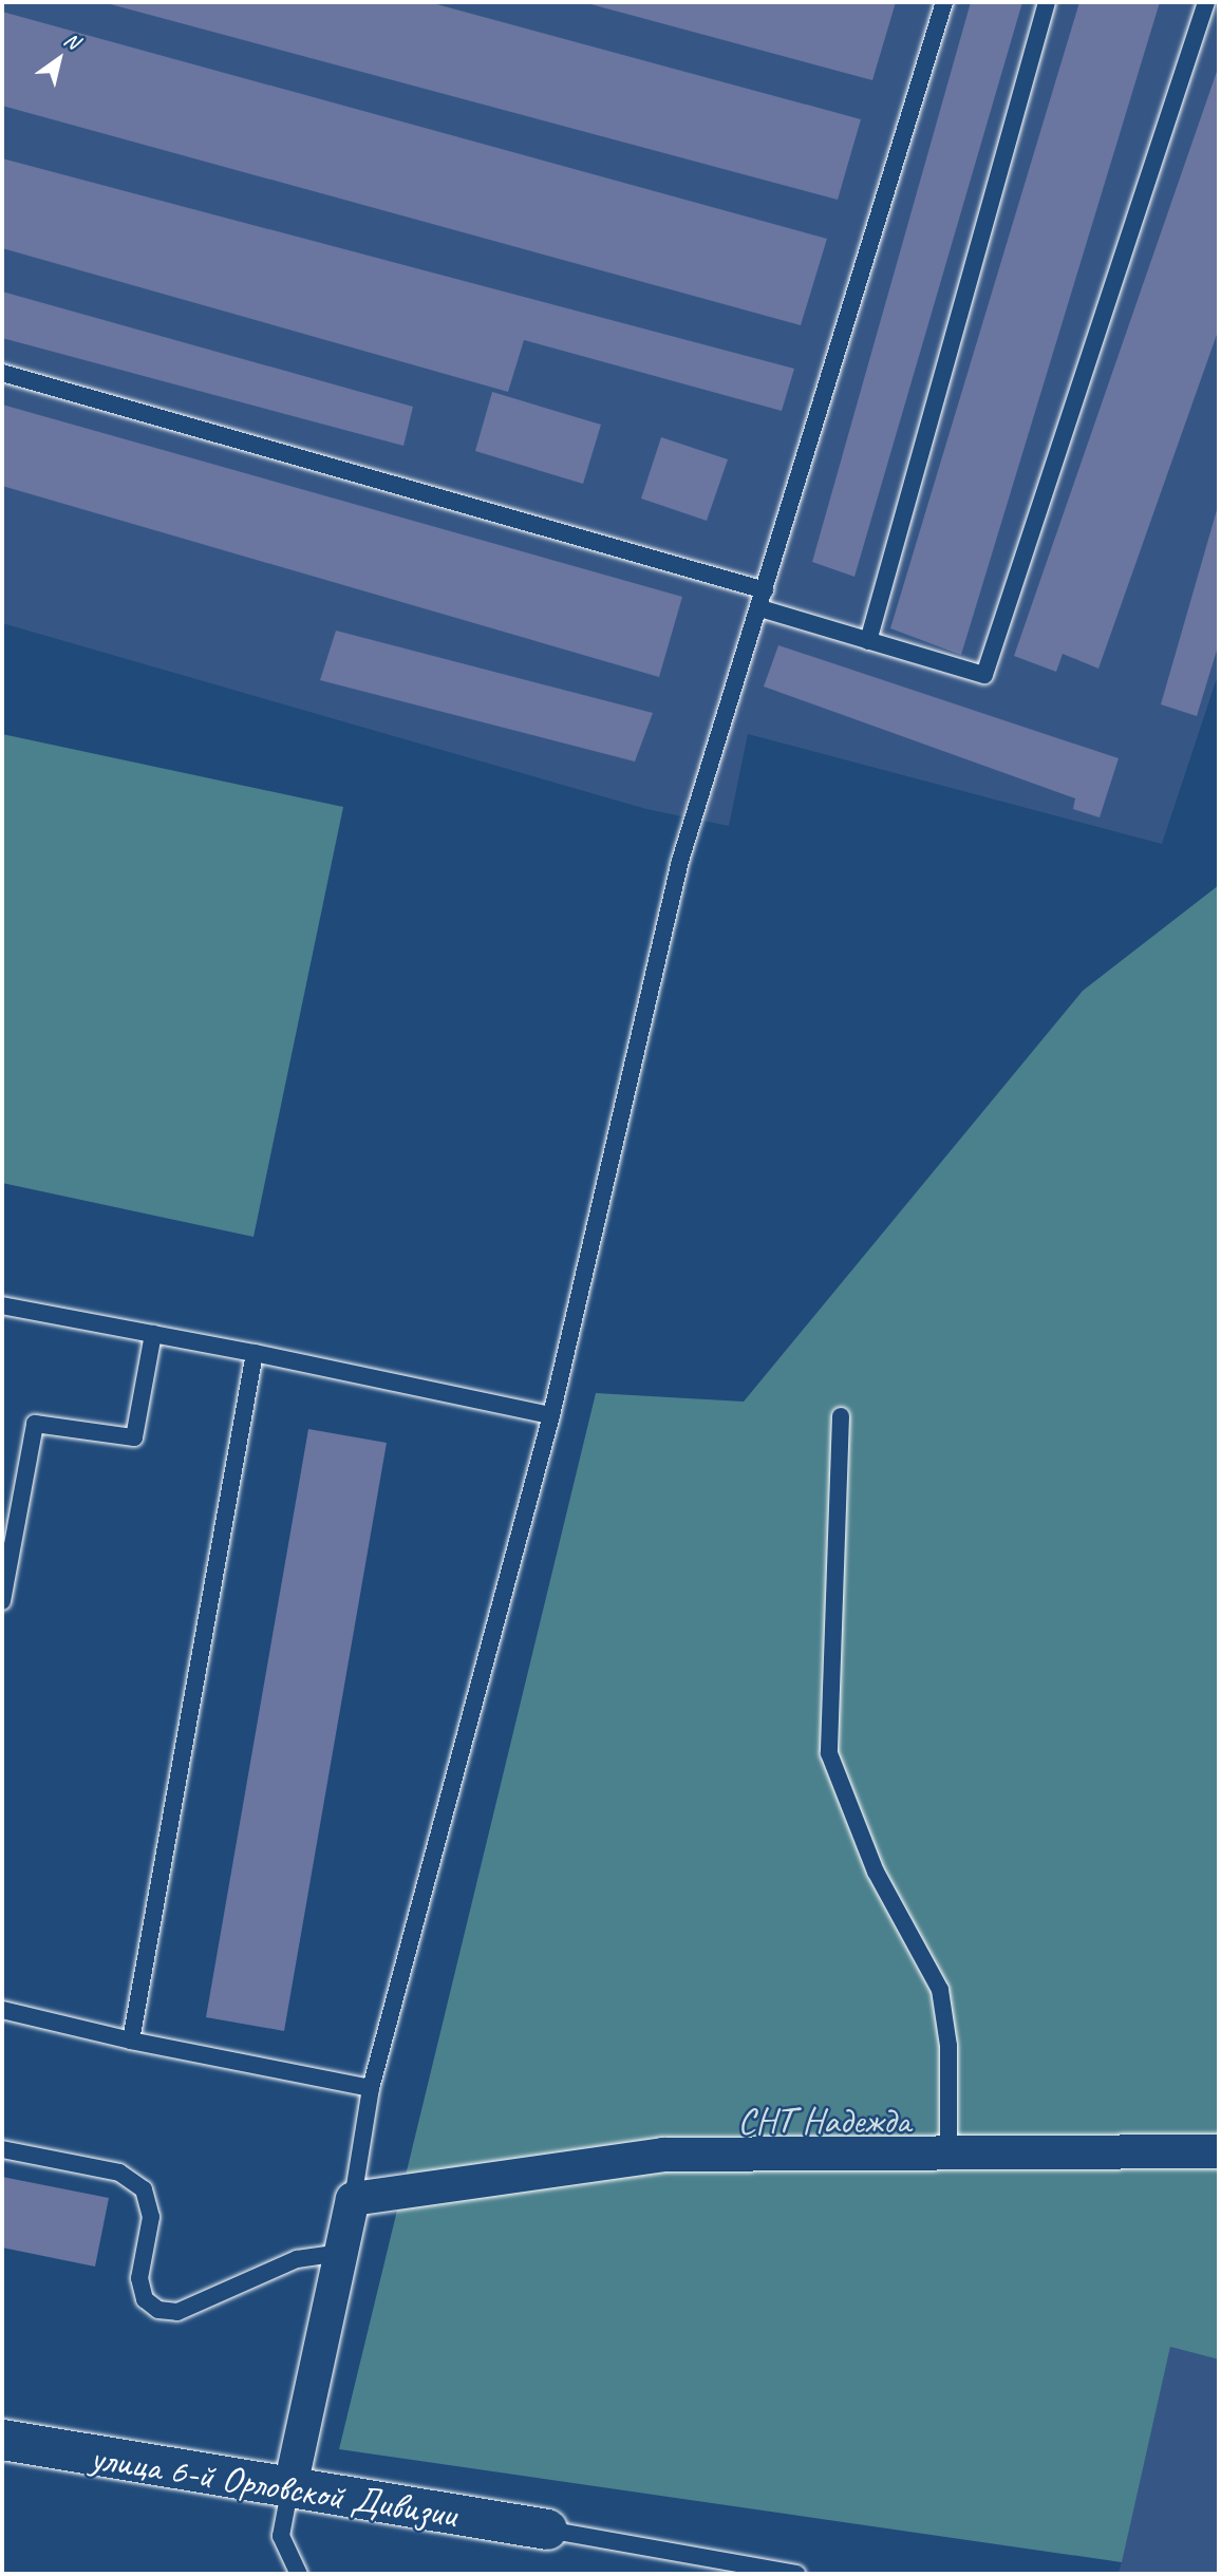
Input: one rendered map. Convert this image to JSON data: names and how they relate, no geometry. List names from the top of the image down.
{
  "streets": {
    "street": ["улица 6-й Орловской Дивизии"]
  },
  "parks": ["СНТ Надежда"],
  "north": "top right"
}
